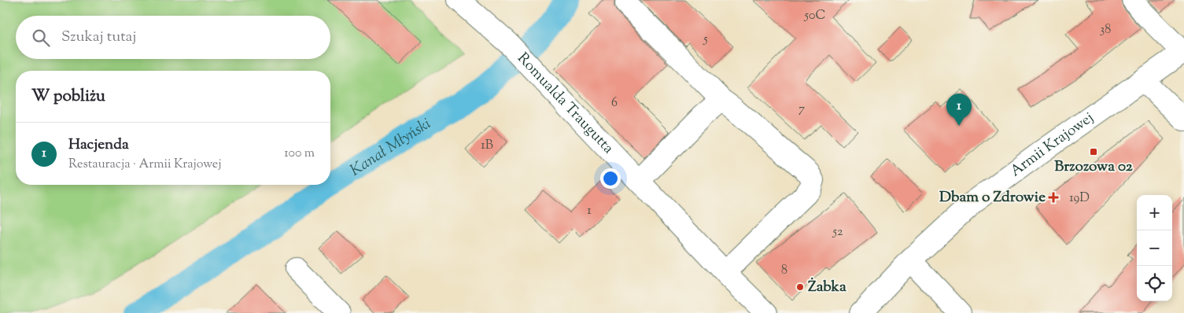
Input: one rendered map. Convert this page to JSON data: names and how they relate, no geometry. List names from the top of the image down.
{
  "streets": {
    "street": ["Romualda Traugutta", "Armii Krajowej"]
  },
  "water": ["Kanał Młyński"],
  "places": {
    "transit": ["Brzozowa 02"],
    "health": ["Dbam o Zdrowie"],
    "other": ["Żabka"]
  },
  "house_numbers": [
    "50C",
    "38",
    "5",
    "6",
    "7",
    "1B",
    "19D",
    "1",
    "52",
    "8"
  ],
  "page": {
    "search": "Szukaj tutaj",
    "heading": "W pobliżu",
    "pins": "1",
    "list": [
      {
        "mark": "1",
        "name": "Hacjenda",
        "note": "Restauracja · Armii Krajowej",
        "value": "100 m"
      }
    ],
    "map_buttons": ["+", "−"]
  }
}
